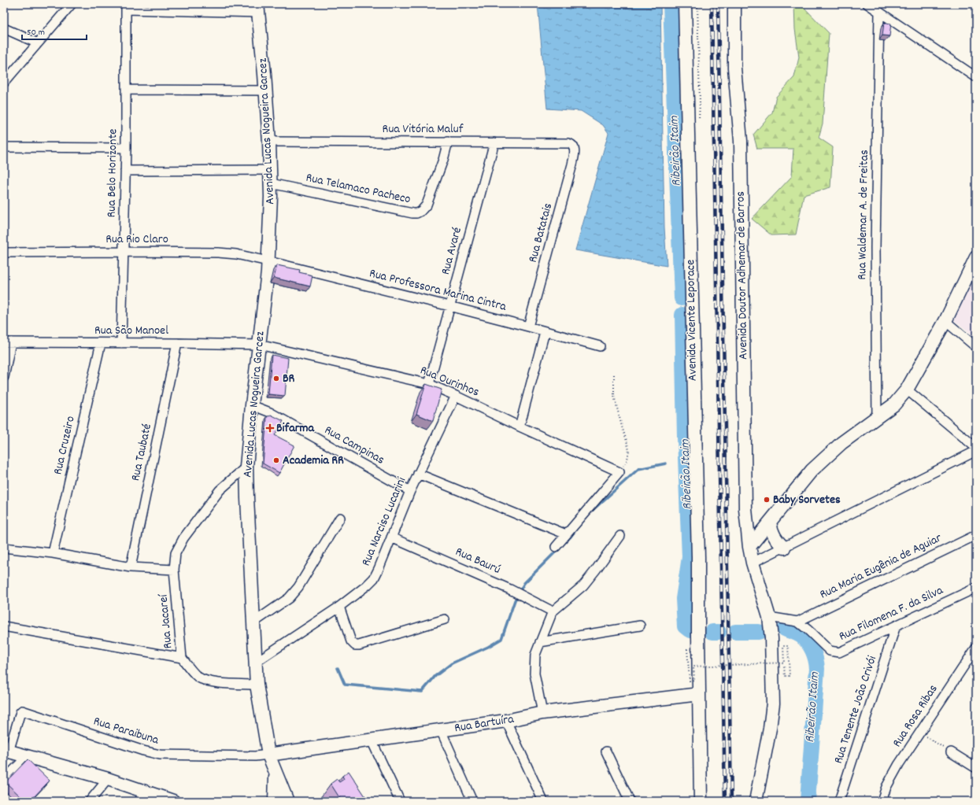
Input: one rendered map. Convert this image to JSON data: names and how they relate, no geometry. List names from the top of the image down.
{
  "streets": {
    "main road": [
      "Avenida Lucas Nogueira Garcez",
      "Avenida Doutor Adhemar de Barros",
      "Avenida Vicente Leporace",
      "Rua Bartuíra"
    ],
    "street": [
      "Rua Vitória Maluf",
      "Rua Belo Horizonte",
      "Rua Telamaco Pacheco",
      "Rua Waldemar A. de Freitas",
      "Rua Batatais",
      "Rua Rio Claro",
      "Rua Avaré",
      "Rua Professora Marina Cintra",
      "Rua São Manoel",
      "Rua Ourinhos",
      "Rua Cruzeiro",
      "Rua Campinas",
      "Rua Taubaté",
      "Rua Narciso Lucarini",
      "Rua Baurú",
      "Rua Maria Eugênia de Aguiar",
      "Rua Filomena F. da Silva",
      "Rua Jacareí",
      "Rua Tenente João Crivói",
      "Rua Rosa Ribas",
      "Rua Paraibuna"
    ]
  },
  "crossings": [
    ["Rua Vitória Maluf", "Avenida Lucas Nogueira Garcez"],
    ["Rua Vitória Maluf", "Rua Telamaco Pacheco"],
    ["Rua Vitória Maluf", "Rua Batatais"],
    ["Rua Vitória Maluf", "Rua Avaré"],
    ["Avenida Lucas Nogueira Garcez", "Rua Telamaco Pacheco"],
    ["Avenida Lucas Nogueira Garcez", "Rua Rio Claro"],
    ["Avenida Lucas Nogueira Garcez", "Rua Professora Marina Cintra"],
    ["Avenida Lucas Nogueira Garcez", "Rua São Manoel"],
    ["Avenida Lucas Nogueira Garcez", "Rua Ourinhos"],
    ["Avenida Lucas Nogueira Garcez", "Rua Campinas"],
    ["Avenida Lucas Nogueira Garcez", "Rua Narciso Lucarini"],
    ["Avenida Lucas Nogueira Garcez", "Rua Jacareí"],
    ["Avenida Lucas Nogueira Garcez", "Rua Bartuíra"],
    ["Avenida Lucas Nogueira Garcez", "Rua Paraibuna"],
    ["Rua Belo Horizonte", "Rua Rio Claro"],
    ["Rua Belo Horizonte", "Rua São Manoel"],
    ["Rua Batatais", "Rua Professora Marina Cintra"],
    ["Rua Rio Claro", "Rua Professora Marina Cintra"],
    ["Rua Avaré", "Rua Professora Marina Cintra"],
    ["Rua Avaré", "Rua Ourinhos"],
    ["Avenida Doutor Adhemar de Barros", "Rua Filomena F. da Silva"],
    ["Avenida Vicente Leporace", "Rua Bartuíra"],
    ["Rua São Manoel", "Rua Ourinhos"],
    ["Rua São Manoel", "Rua Cruzeiro"],
    ["Rua São Manoel", "Rua Taubaté"],
    ["Rua Ourinhos", "Rua Narciso Lucarini"],
    ["Rua Campinas", "Rua Narciso Lucarini"],
    ["Rua Narciso Lucarini", "Rua Baurú"],
    ["Rua Maria Eugênia de Aguiar", "Rua Filomena F. da Silva"],
    ["Rua Filomena F. da Silva", "Rua Tenente João Crivói"],
    ["Rua Bartuíra", "Rua Paraibuna"]
  ],
  "water": ["Ribeirão Itaim"],
  "places": {
    "other": ["BR", "Academia RR", "Baby Sorvetes"],
    "health": ["Bifarma"]
  },
  "scale_bar": "50 m"
}
